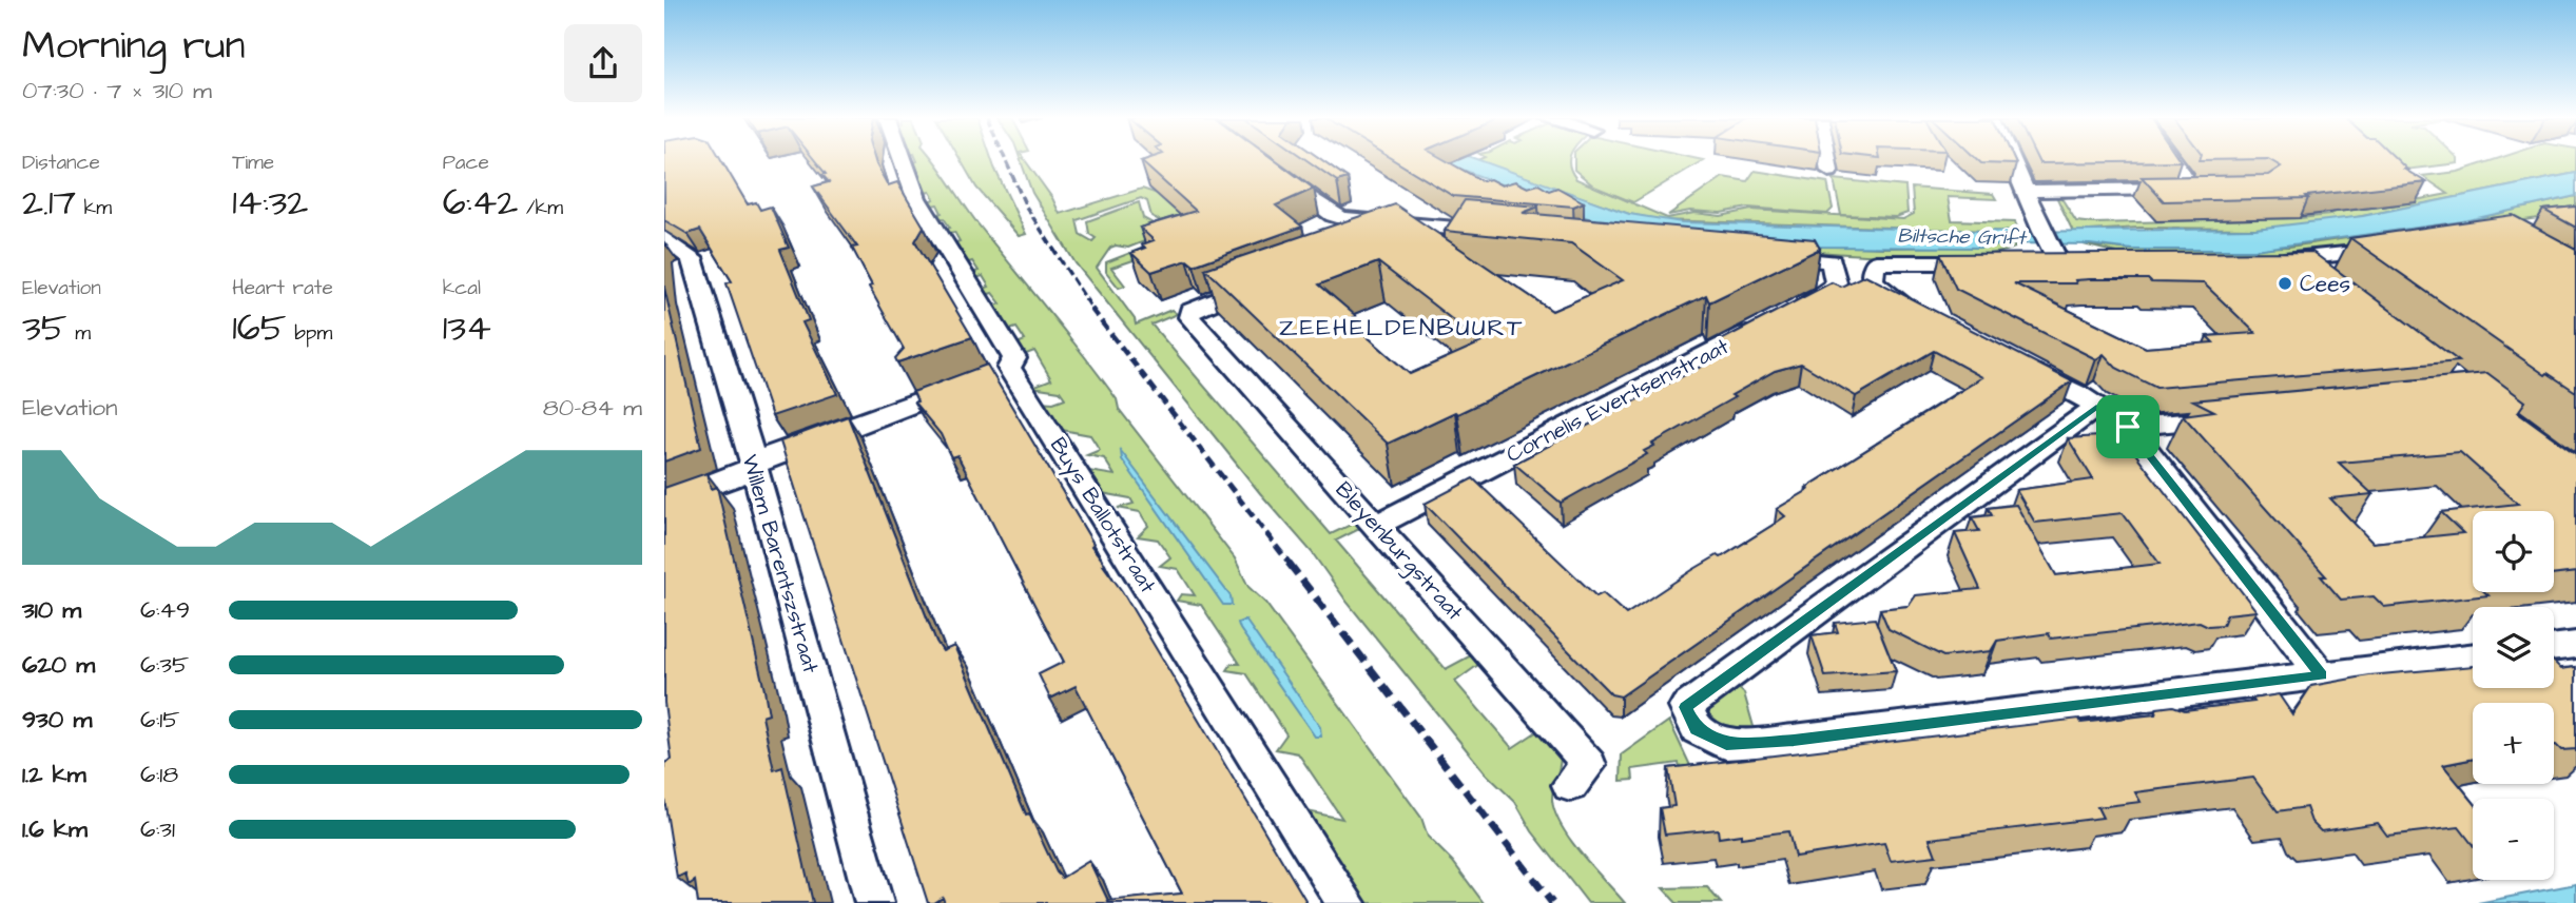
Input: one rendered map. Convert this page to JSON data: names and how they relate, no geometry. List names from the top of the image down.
{
  "streets": {
    "street": [
      "Cornelis Evertsenstraat",
      "Buys Ballotstraat",
      "Bleyenburgstraat",
      "Willem Barentszstraat"
    ]
  },
  "crossings": [
    ["Cornelis Evertsenstraat", "Bleyenburgstraat"]
  ],
  "districts": ["ZEEHELDENBUURT"],
  "water": ["Biltsche Grift"],
  "places": ["Cees"],
  "page": {
    "heading": ["Morning run", "07:30 · 7 × 310 m"],
    "stats": [
      ["Distance", "2.17 km"],
      ["Time", "14:32"],
      ["Pace", "6:42 /km"],
      ["Elevation", "35 m"],
      ["Heart rate", "165 bpm"],
      ["kcal", "134"]
    ],
    "chart": ["Elevation", "80–84 m"],
    "map_buttons": ["+", "−"],
    "list": [
      {
        "name": "310 m",
        "note": "6:49"
      },
      {
        "name": "620 m",
        "note": "6:35"
      },
      {
        "name": "930 m",
        "note": "6:15"
      },
      {
        "name": "1.2 km",
        "note": "6:18"
      },
      {
        "name": "1.6 km",
        "note": "6:31"
      }
    ]
  }
}
